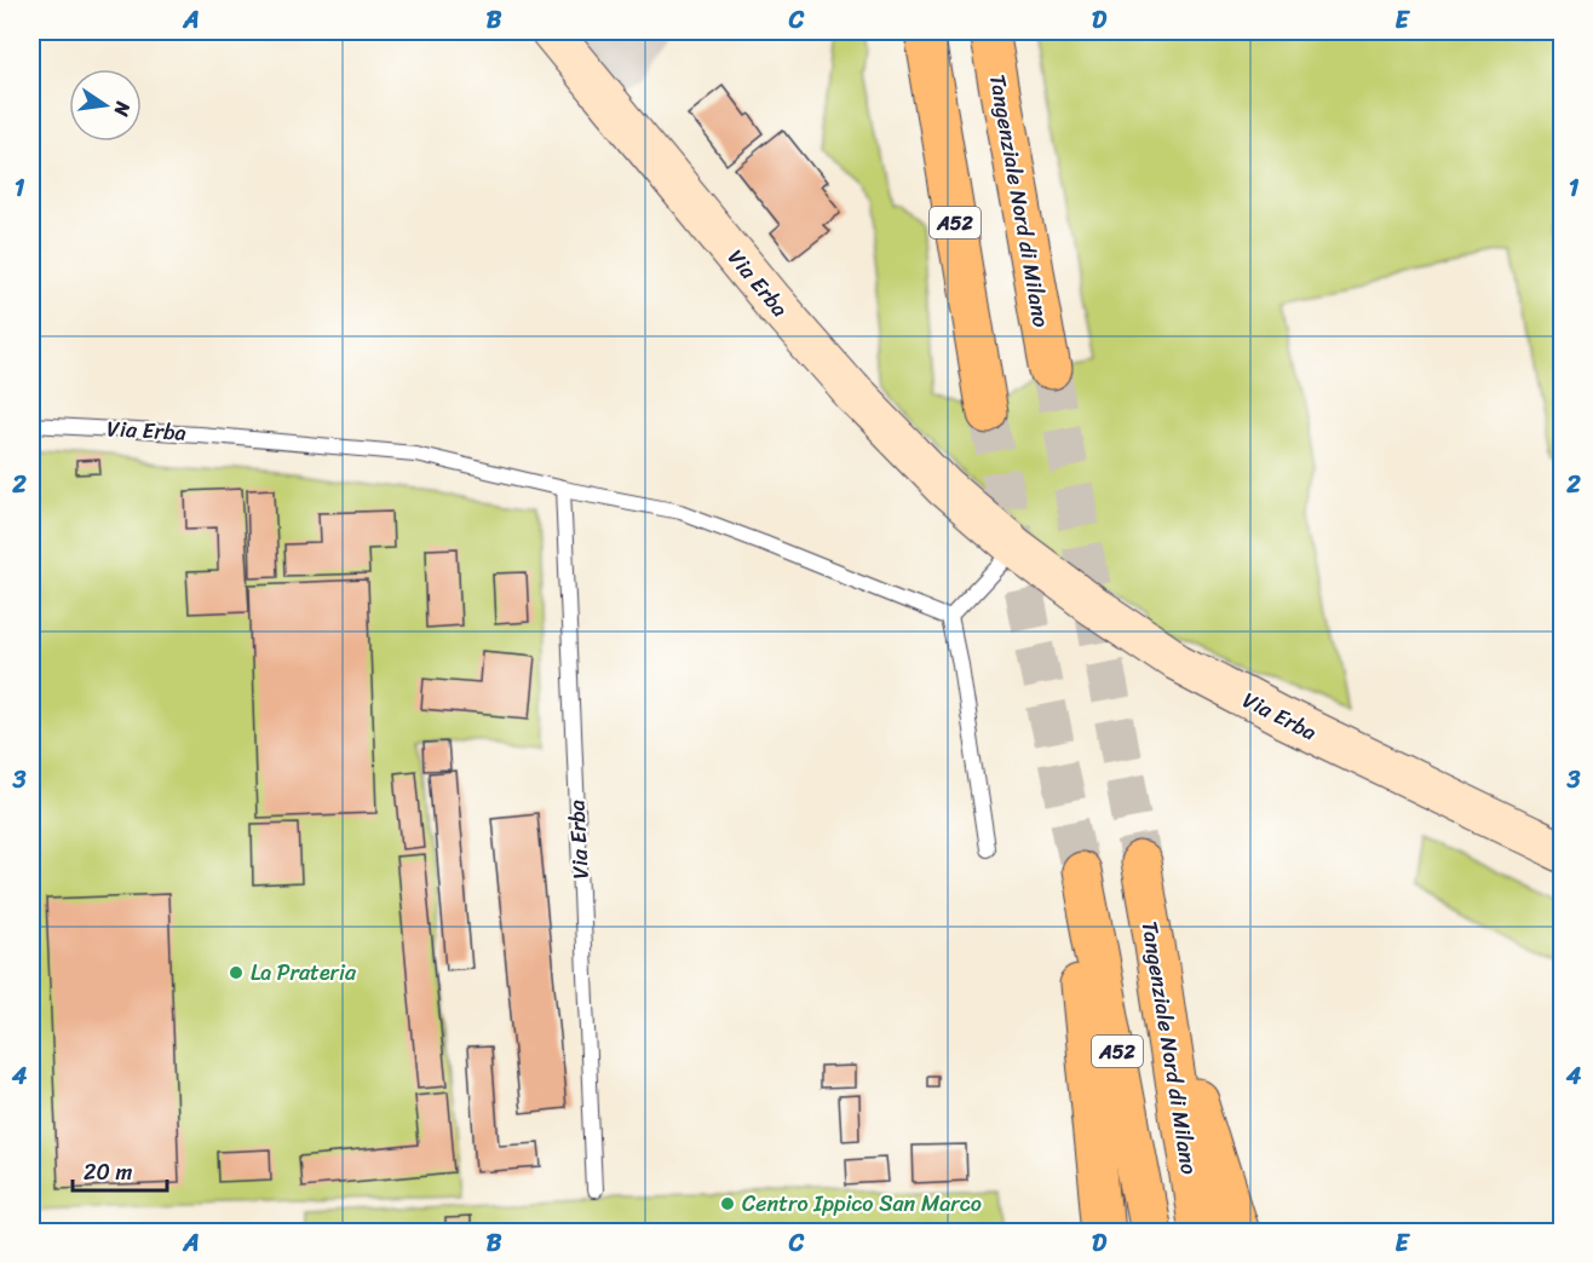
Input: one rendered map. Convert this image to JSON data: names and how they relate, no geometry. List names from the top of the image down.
{
  "streets": {
    "highway": ["Tangenziale Nord di Milano", "A52"],
    "main road": ["Via Erba"]
  },
  "crossings": [
    ["Tangenziale Nord di Milano", "A52"]
  ],
  "places": ["La Prateria", "Centro Ippico San Marco"],
  "scale_bar": "20 m",
  "north": "right",
  "grid": {
    "columns": [
      "A",
      "B",
      "C",
      "D",
      "E"
    ],
    "rows": [
      "1",
      "2",
      "3",
      "4"
    ]
  }
}
